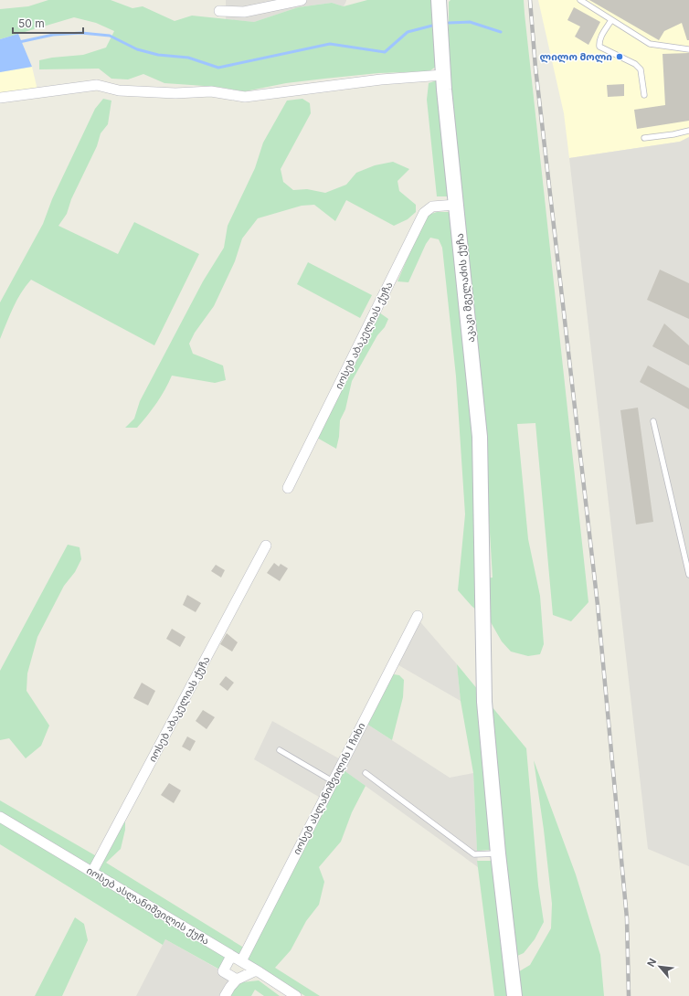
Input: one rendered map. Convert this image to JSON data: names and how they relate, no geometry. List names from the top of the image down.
{
  "streets": {
    "street": [
      "აკაკი მგელაძის ქუჩა",
      "იოსებ აბაკელიას ქუჩა",
      "იოსებ ასლანიშვილის I ჩიხი",
      "იოსებ ასლანიშვილის ქუჩა"
    ]
  },
  "crossings": [
    ["აკაკი მგელაძის ქუჩა", "იოსებ აბაკელიას ქუჩა"],
    ["იოსებ აბაკელიას ქუჩა", "იოსებ ასლანიშვილის ქუჩა"],
    ["იოსებ ასლანიშვილის I ჩიხი", "იოსებ ასლანიშვილის ქუჩა"]
  ],
  "places": ["ლილო მოლი"],
  "scale_bar": "50 m",
  "north": "top left"
}
